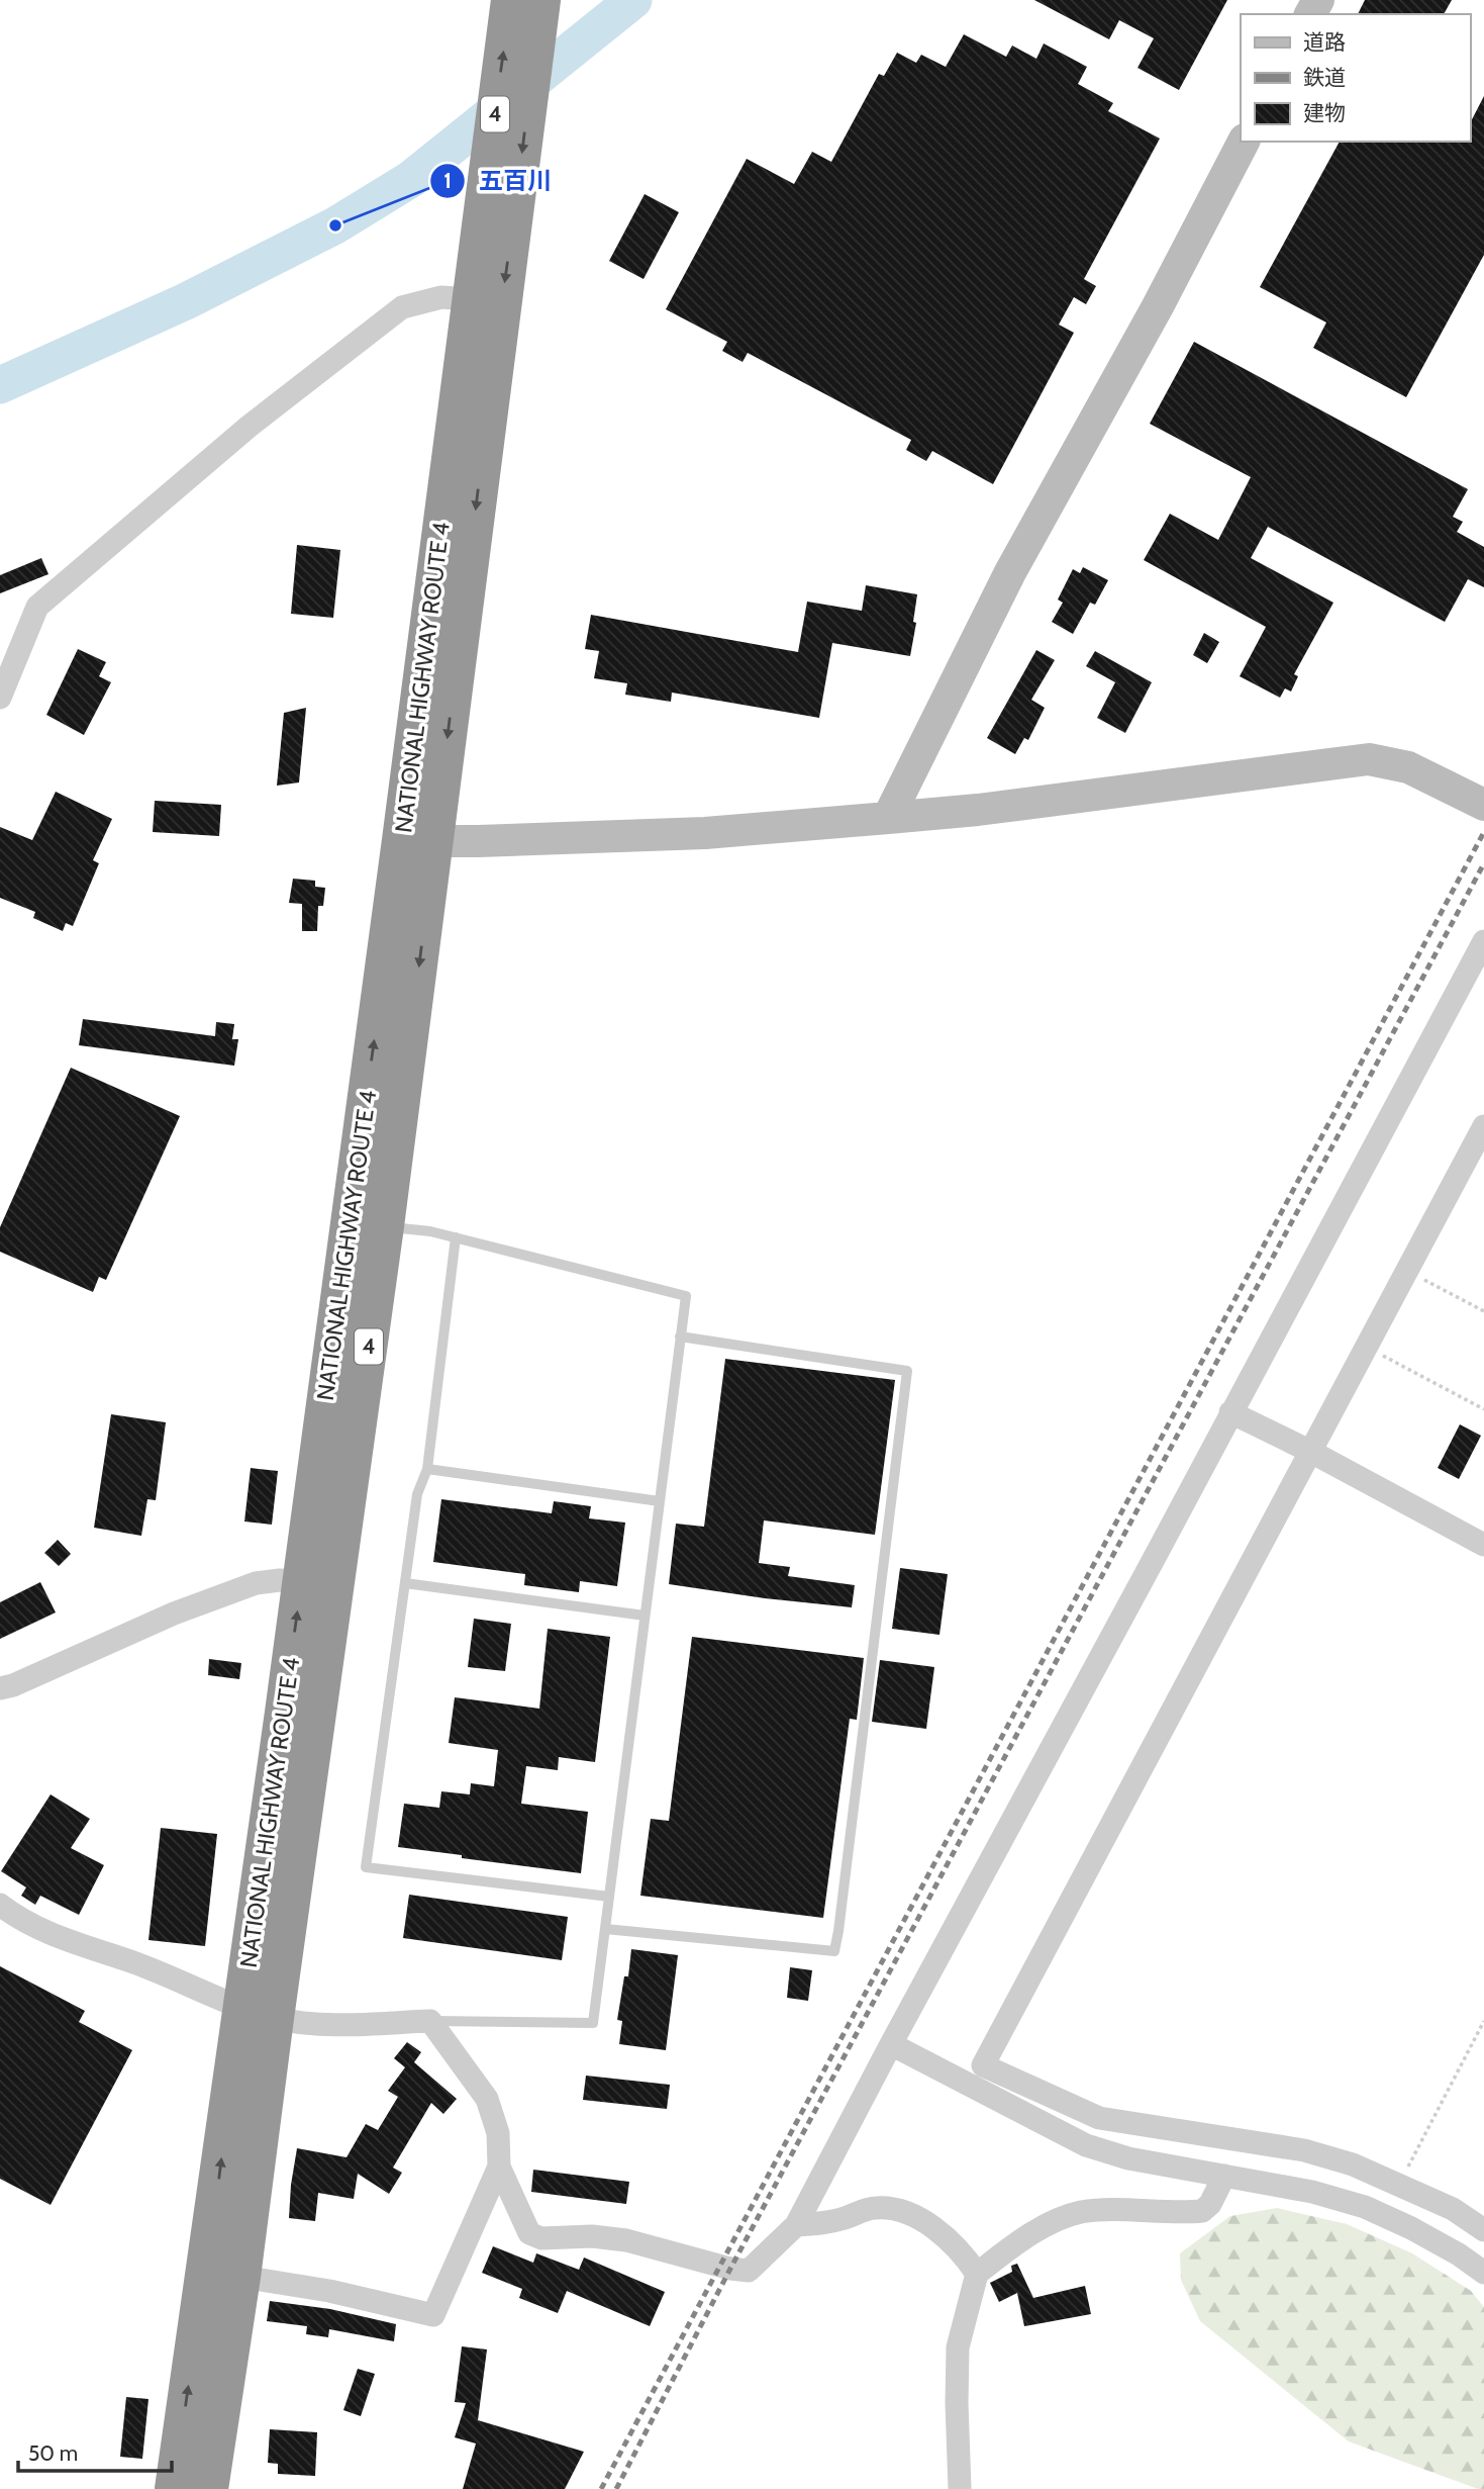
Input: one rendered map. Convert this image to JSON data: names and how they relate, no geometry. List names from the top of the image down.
{
  "streets": {
    "highway": ["4", "NATIONAL HIGHWAY ROUTE 4"]
  },
  "places": ["五百川"],
  "legend": ["道路", "鉄道", "建物"],
  "scale_bar": "50 m"
}
